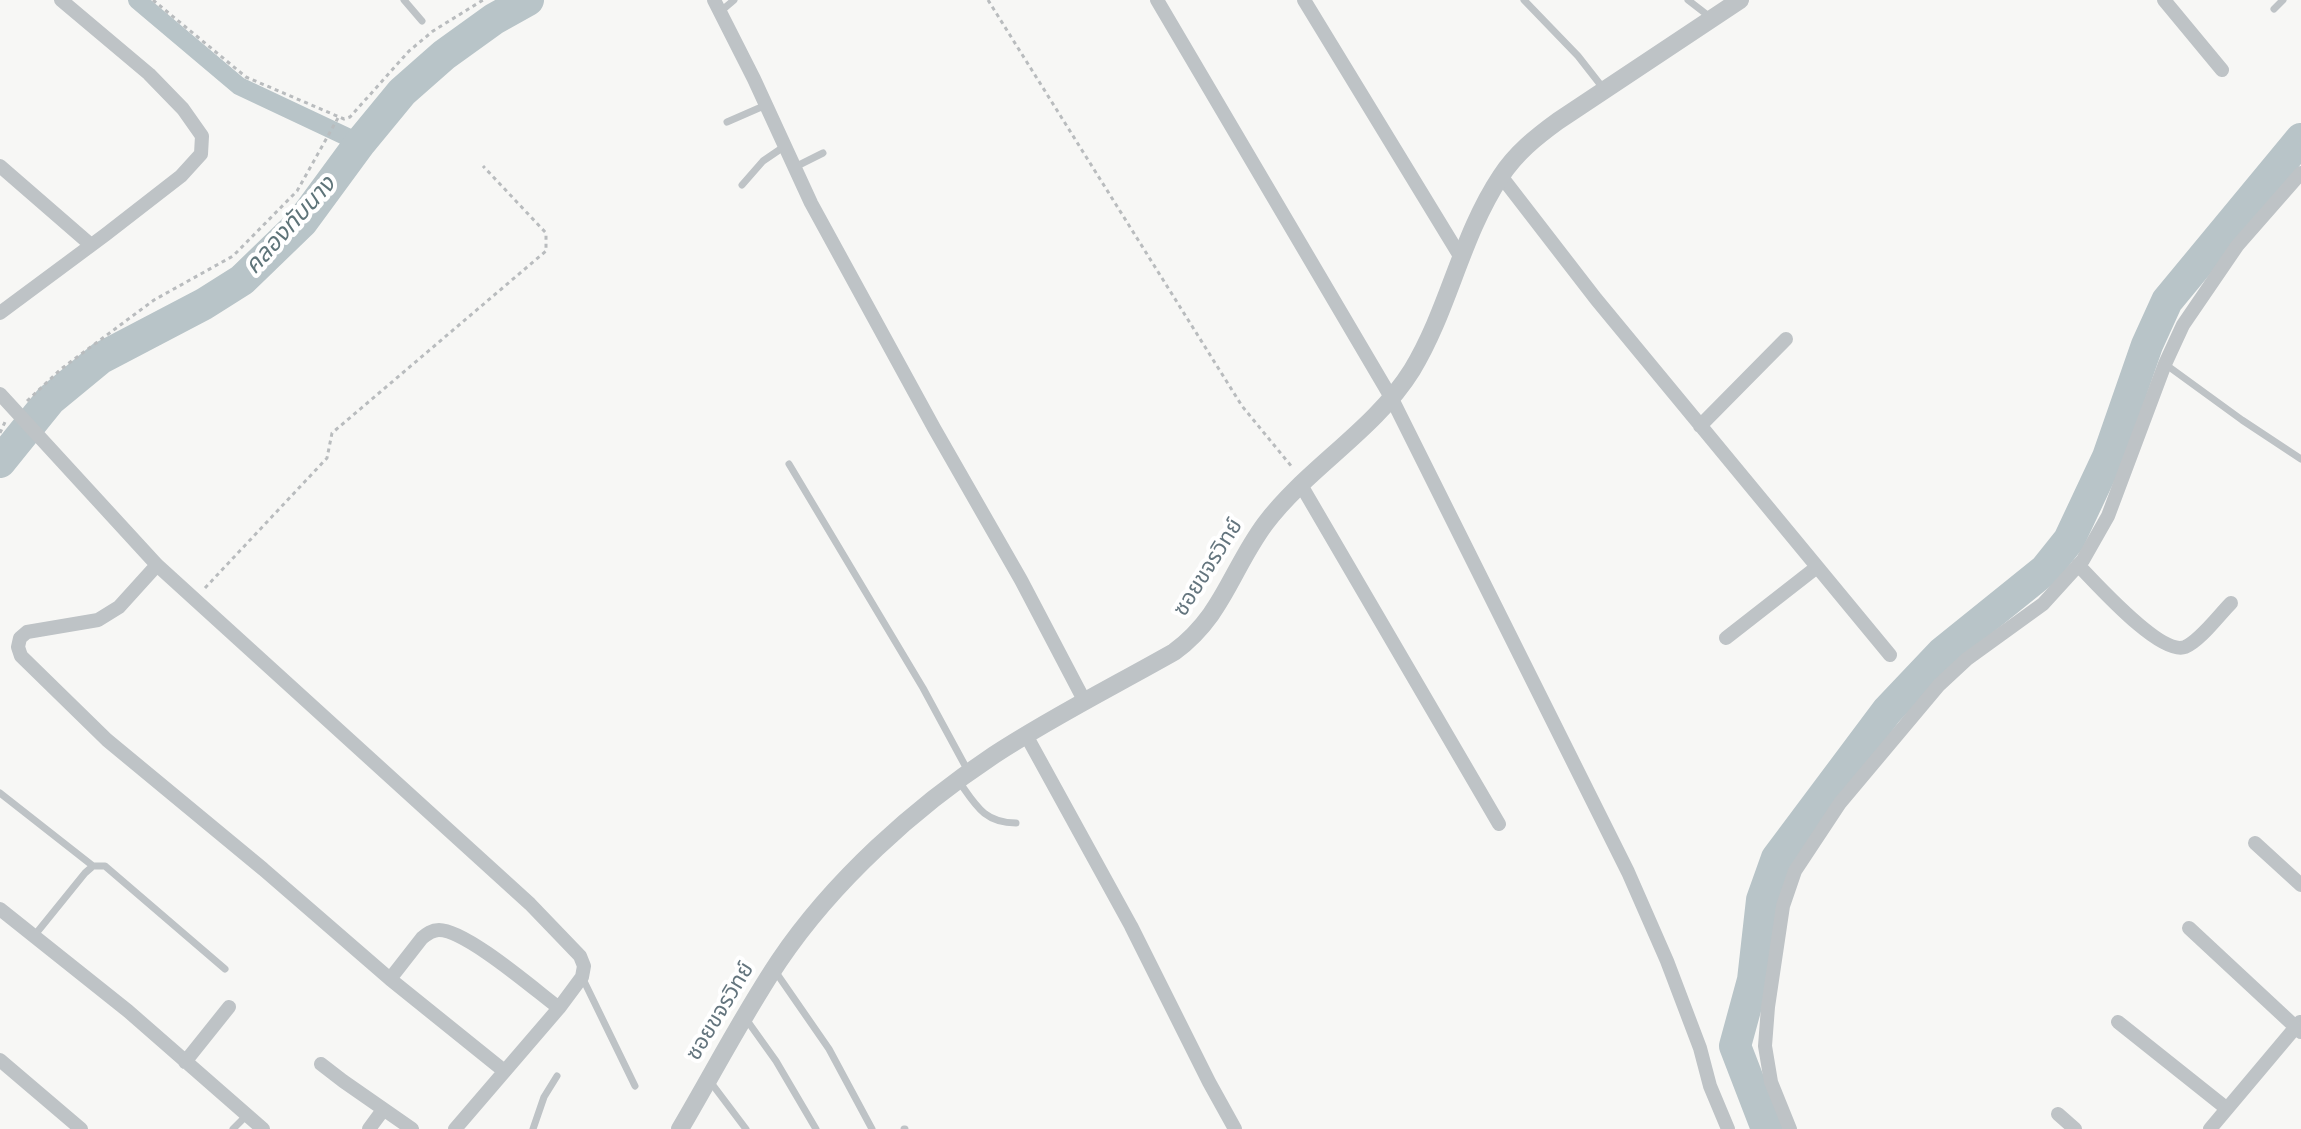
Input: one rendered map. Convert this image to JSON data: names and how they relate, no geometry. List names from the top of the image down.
{
  "streets": {
    "street": ["ซอยขจรวิทย์"]
  },
  "water": ["คลองทับนาง"]
}
